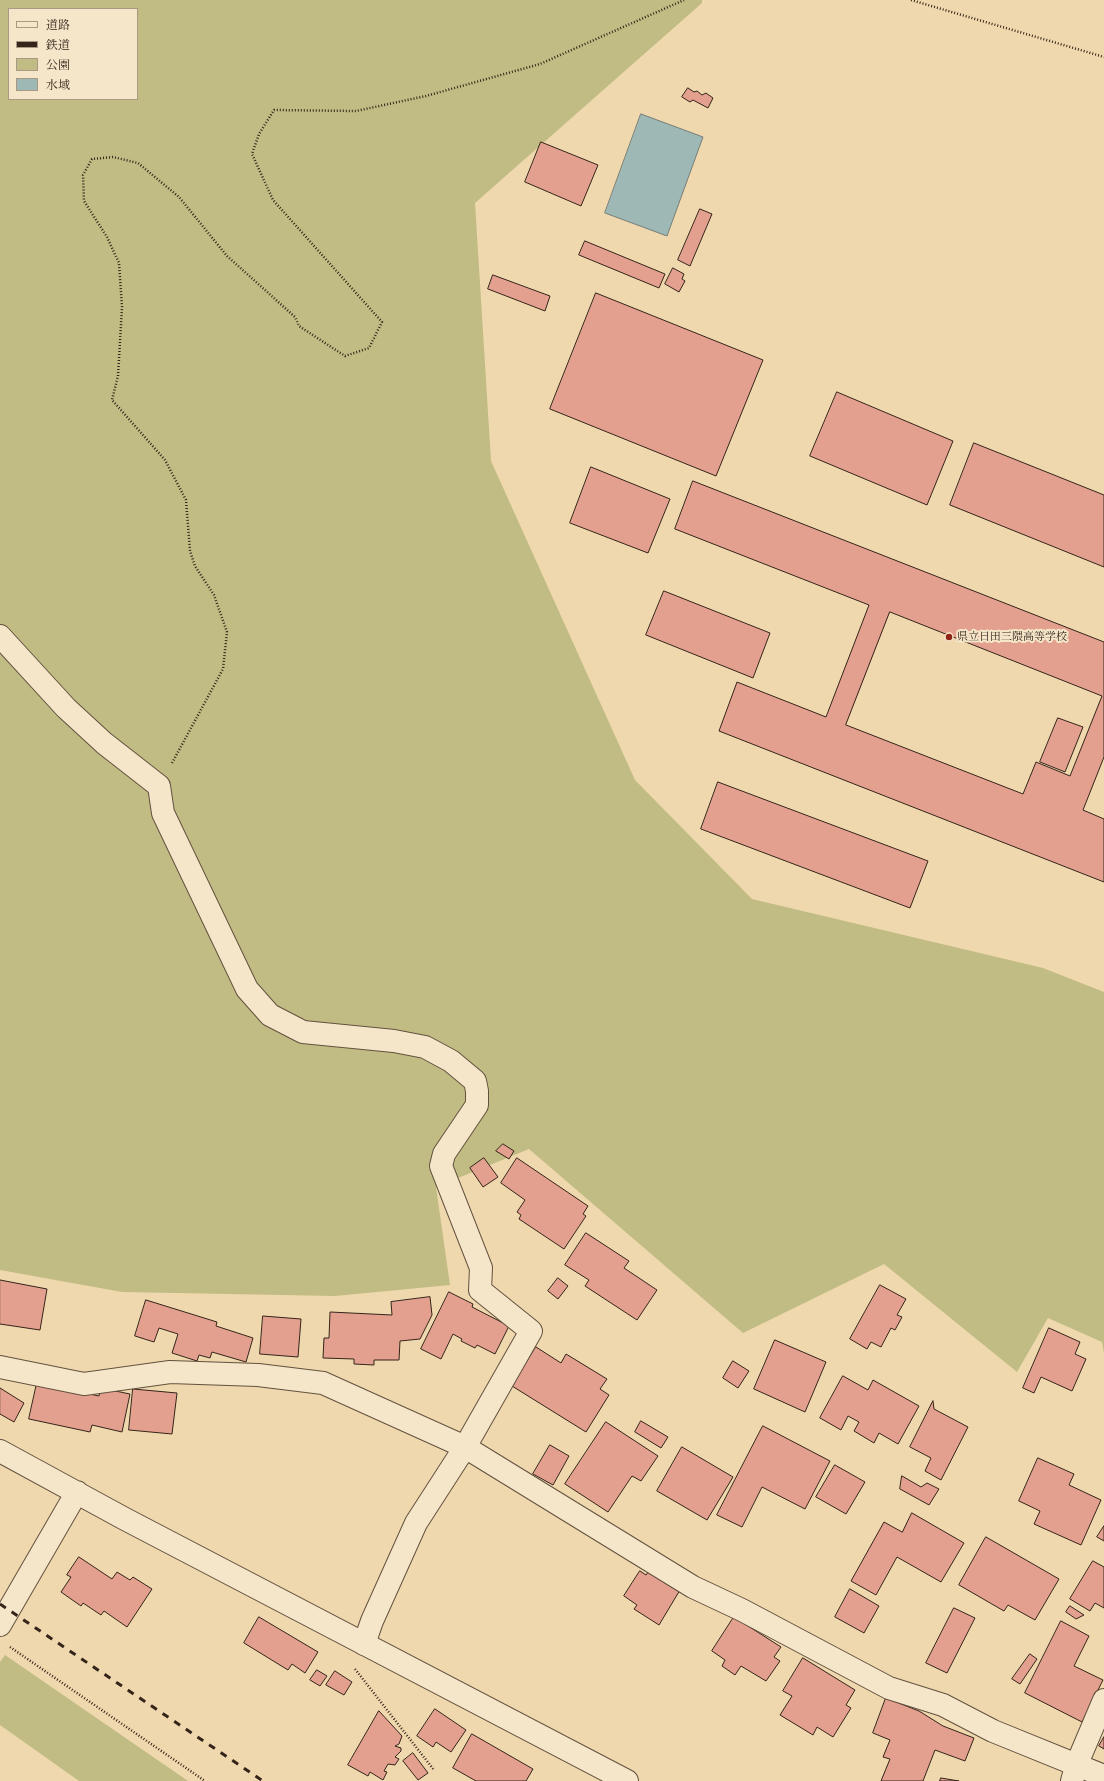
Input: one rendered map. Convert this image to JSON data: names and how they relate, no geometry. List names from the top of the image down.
{
  "places": ["県立日田三隈高等学校"],
  "legend": [
    "道路",
    "鉄道",
    "公園",
    "水域"
  ]
}
